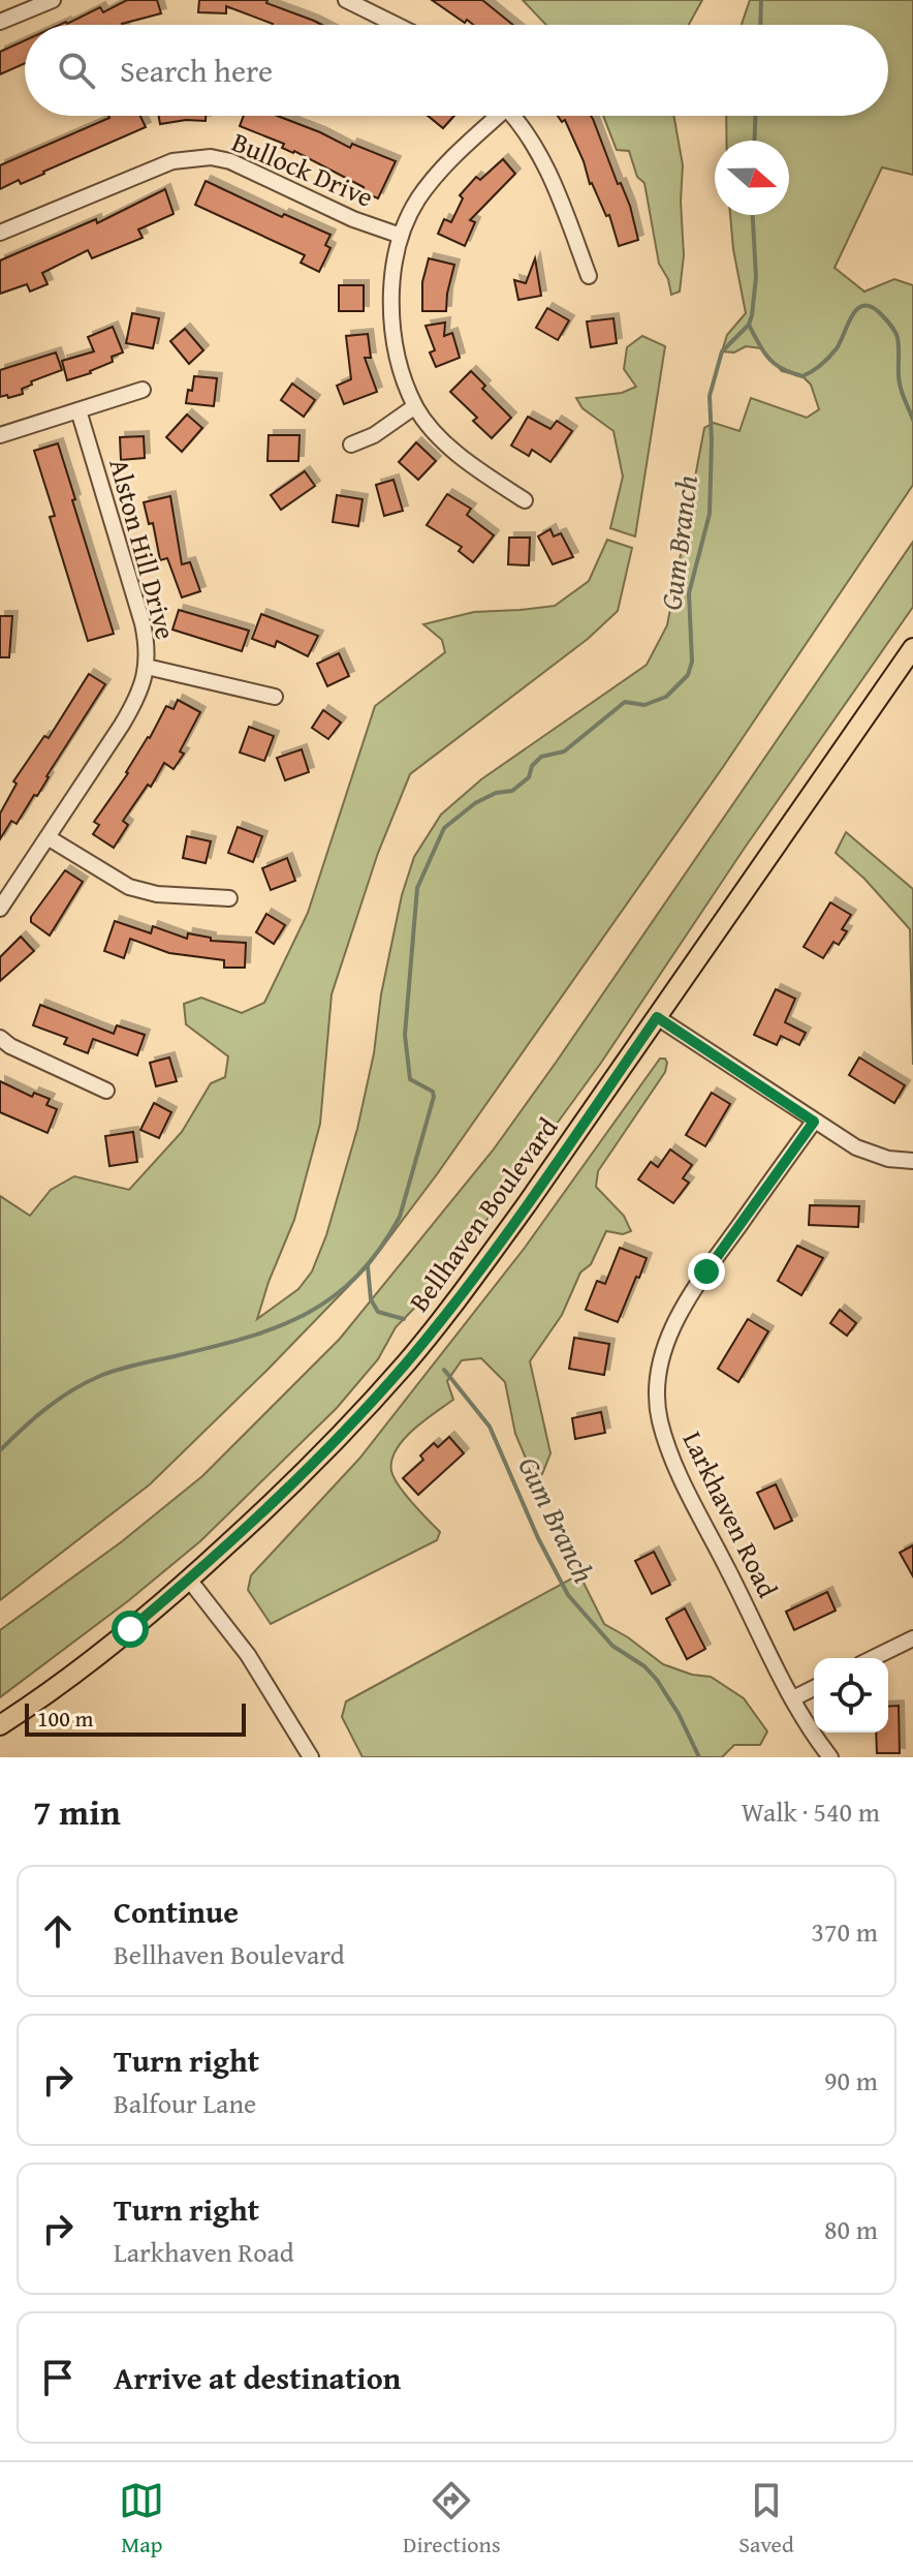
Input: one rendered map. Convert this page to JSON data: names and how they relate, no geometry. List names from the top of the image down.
{
  "streets": {
    "main road": ["Bellhaven Boulevard"],
    "street": ["Bullock Drive", "Alston Hill Drive", "Larkhaven Road"]
  },
  "water": ["Gum Branch"],
  "scale_bar": "100 m",
  "north": "right",
  "page": {
    "search": "Search here",
    "scale": "100 m",
    "heading": ["7 min", "Walk · 540 m"],
    "list": [
      ["Continue", "Bellhaven Boulevard", "370 m"],
      ["Turn right", "Balfour Lane", "90 m"],
      ["Turn right", "Larkhaven Road", "80 m"],
      "Arrive at destination"
    ],
    "nav": ["Map", "Directions", "Saved"]
  }
}
